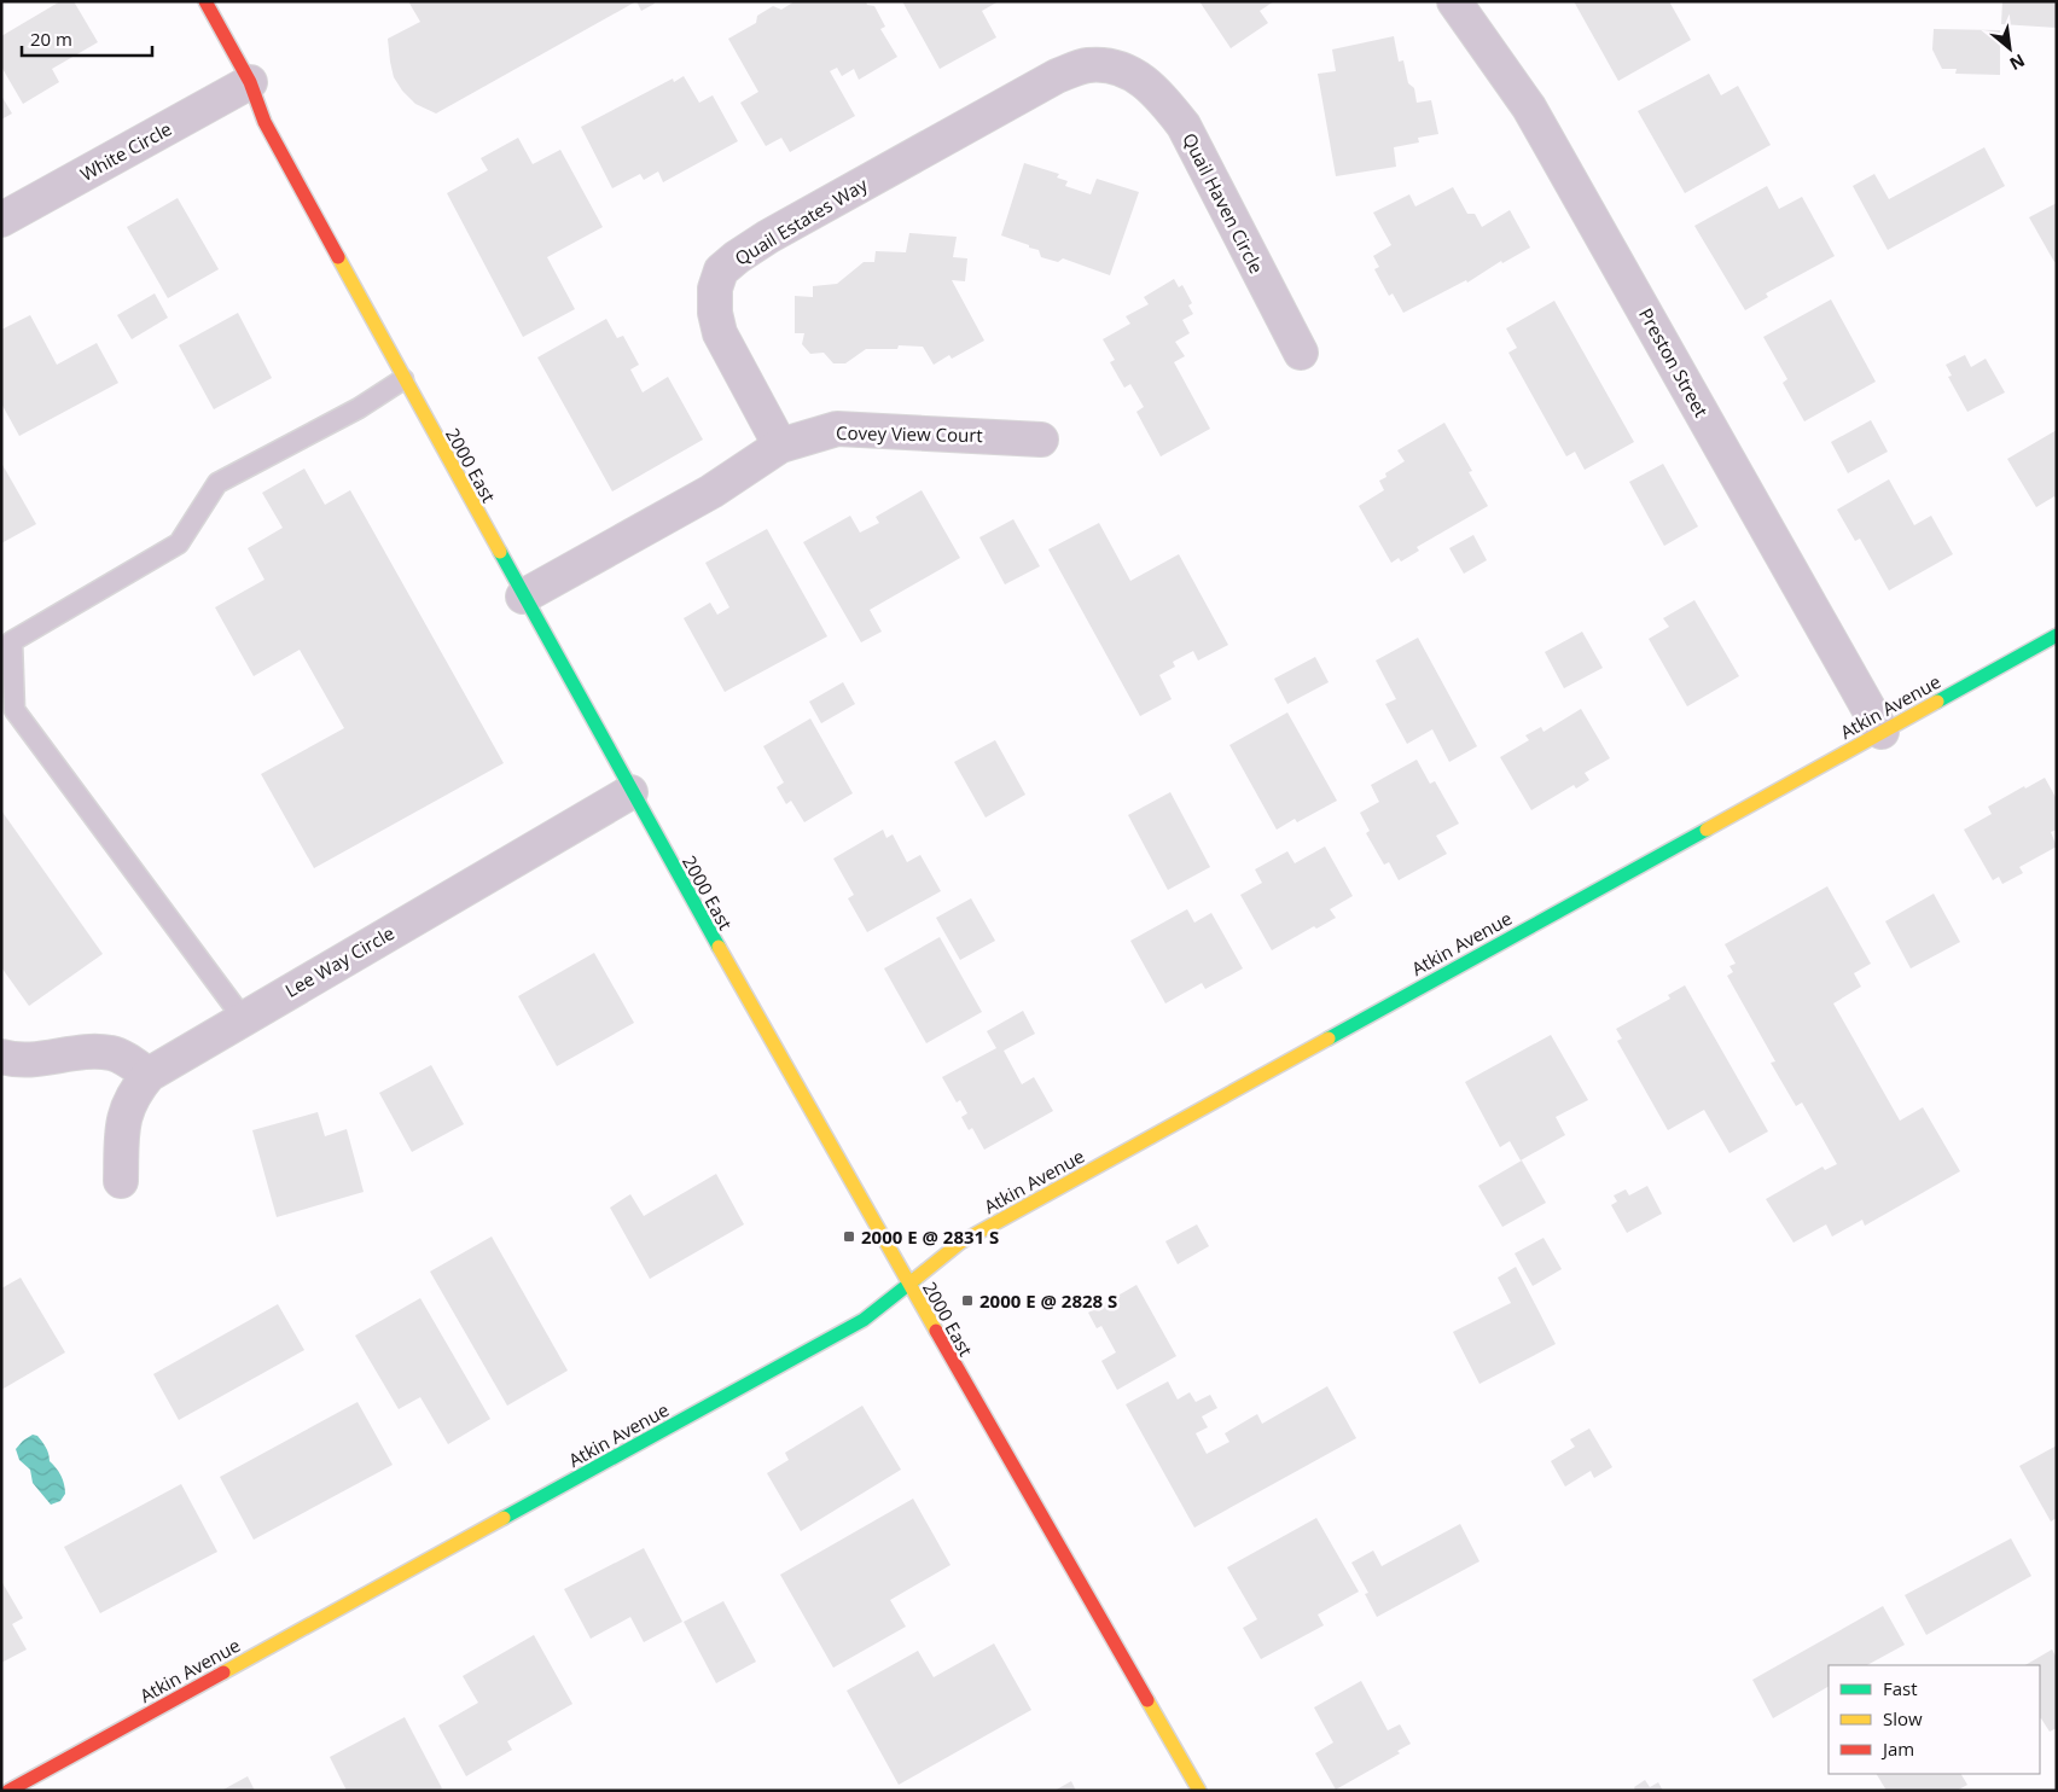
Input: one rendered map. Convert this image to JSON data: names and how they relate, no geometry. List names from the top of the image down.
{
  "streets": {
    "street": [
      "White Circle",
      "Quail Haven Circle",
      "Quail Estates Way",
      "Preston Street",
      "Covey View Court",
      "2000 East",
      "Atkin Avenue",
      "Lee Way Circle"
    ]
  },
  "crossings": [
    ["White Circle", "2000 East"],
    ["Quail Haven Circle", "Quail Estates Way"],
    ["Quail Estates Way", "Covey View Court"],
    ["Preston Street", "Atkin Avenue"],
    ["2000 East", "Atkin Avenue"],
    ["2000 East", "Lee Way Circle"]
  ],
  "places": {
    "transit": ["2000 E @ 2831 S", "2000 E @ 2828 S"]
  },
  "legend": ["Fast", "Slow", "Jam"],
  "scale_bar": "20 m",
  "north": "bottom right"
}
